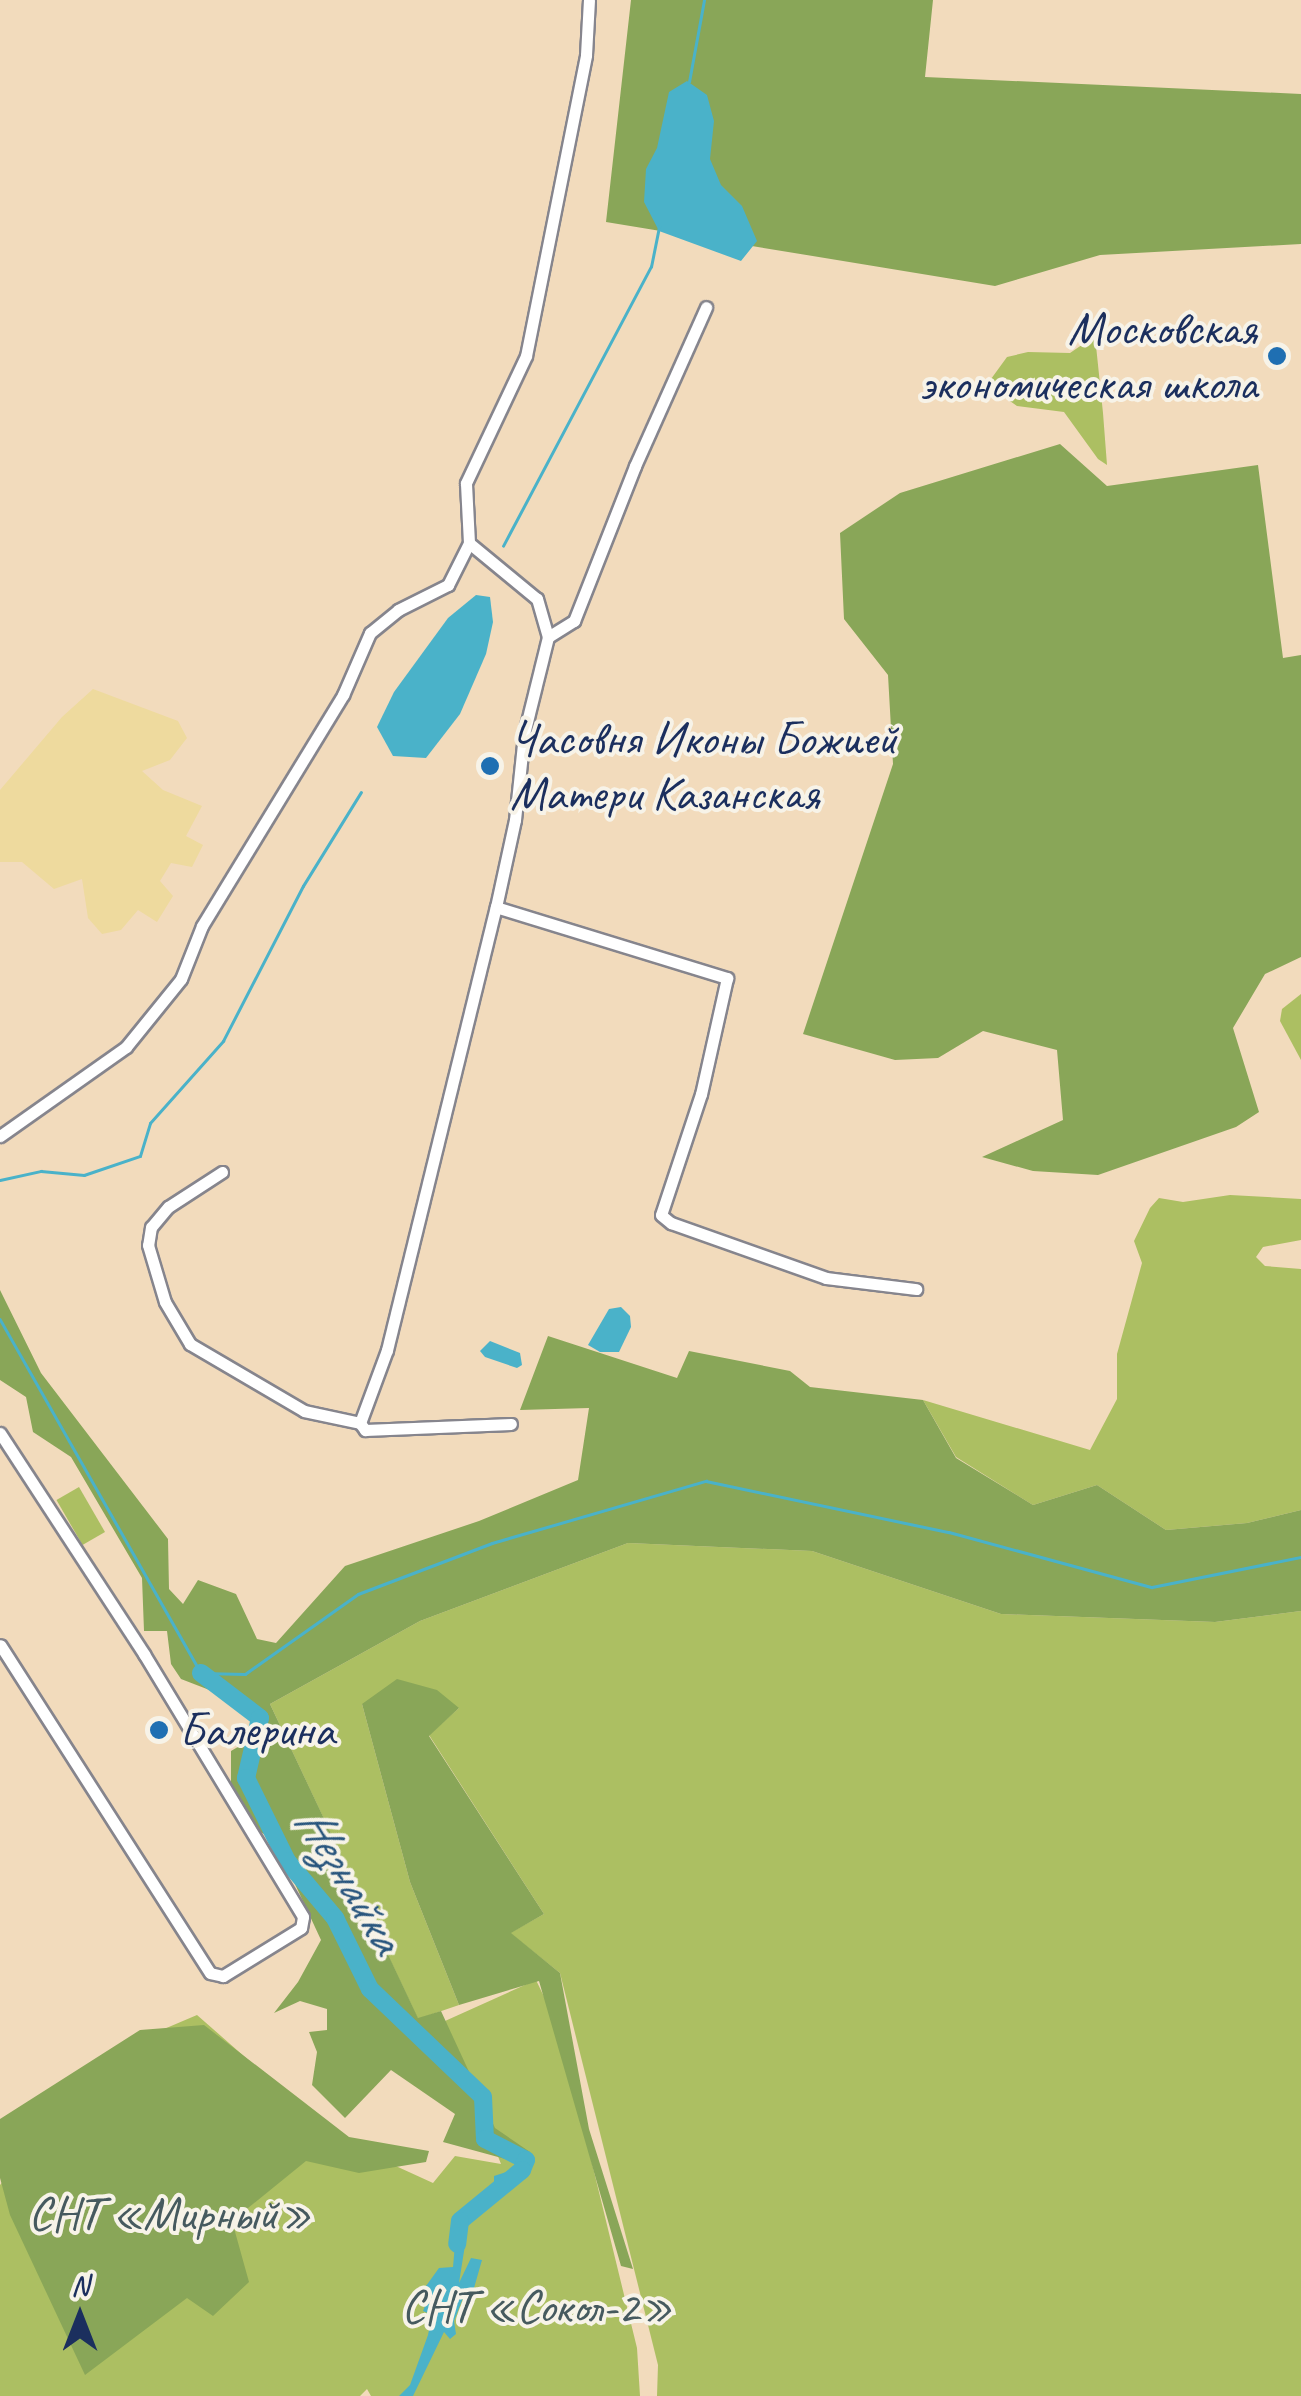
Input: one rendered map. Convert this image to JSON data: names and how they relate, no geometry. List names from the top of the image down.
{
  "water": ["Незнайка"],
  "parks": ["СНТ «Мирный»", "СНТ «Сокол-2»"],
  "places": ["Московская экономическая школа", "Часовня Иконы Божией Матери Казанская", "Балерина"],
  "north": "top"
}
